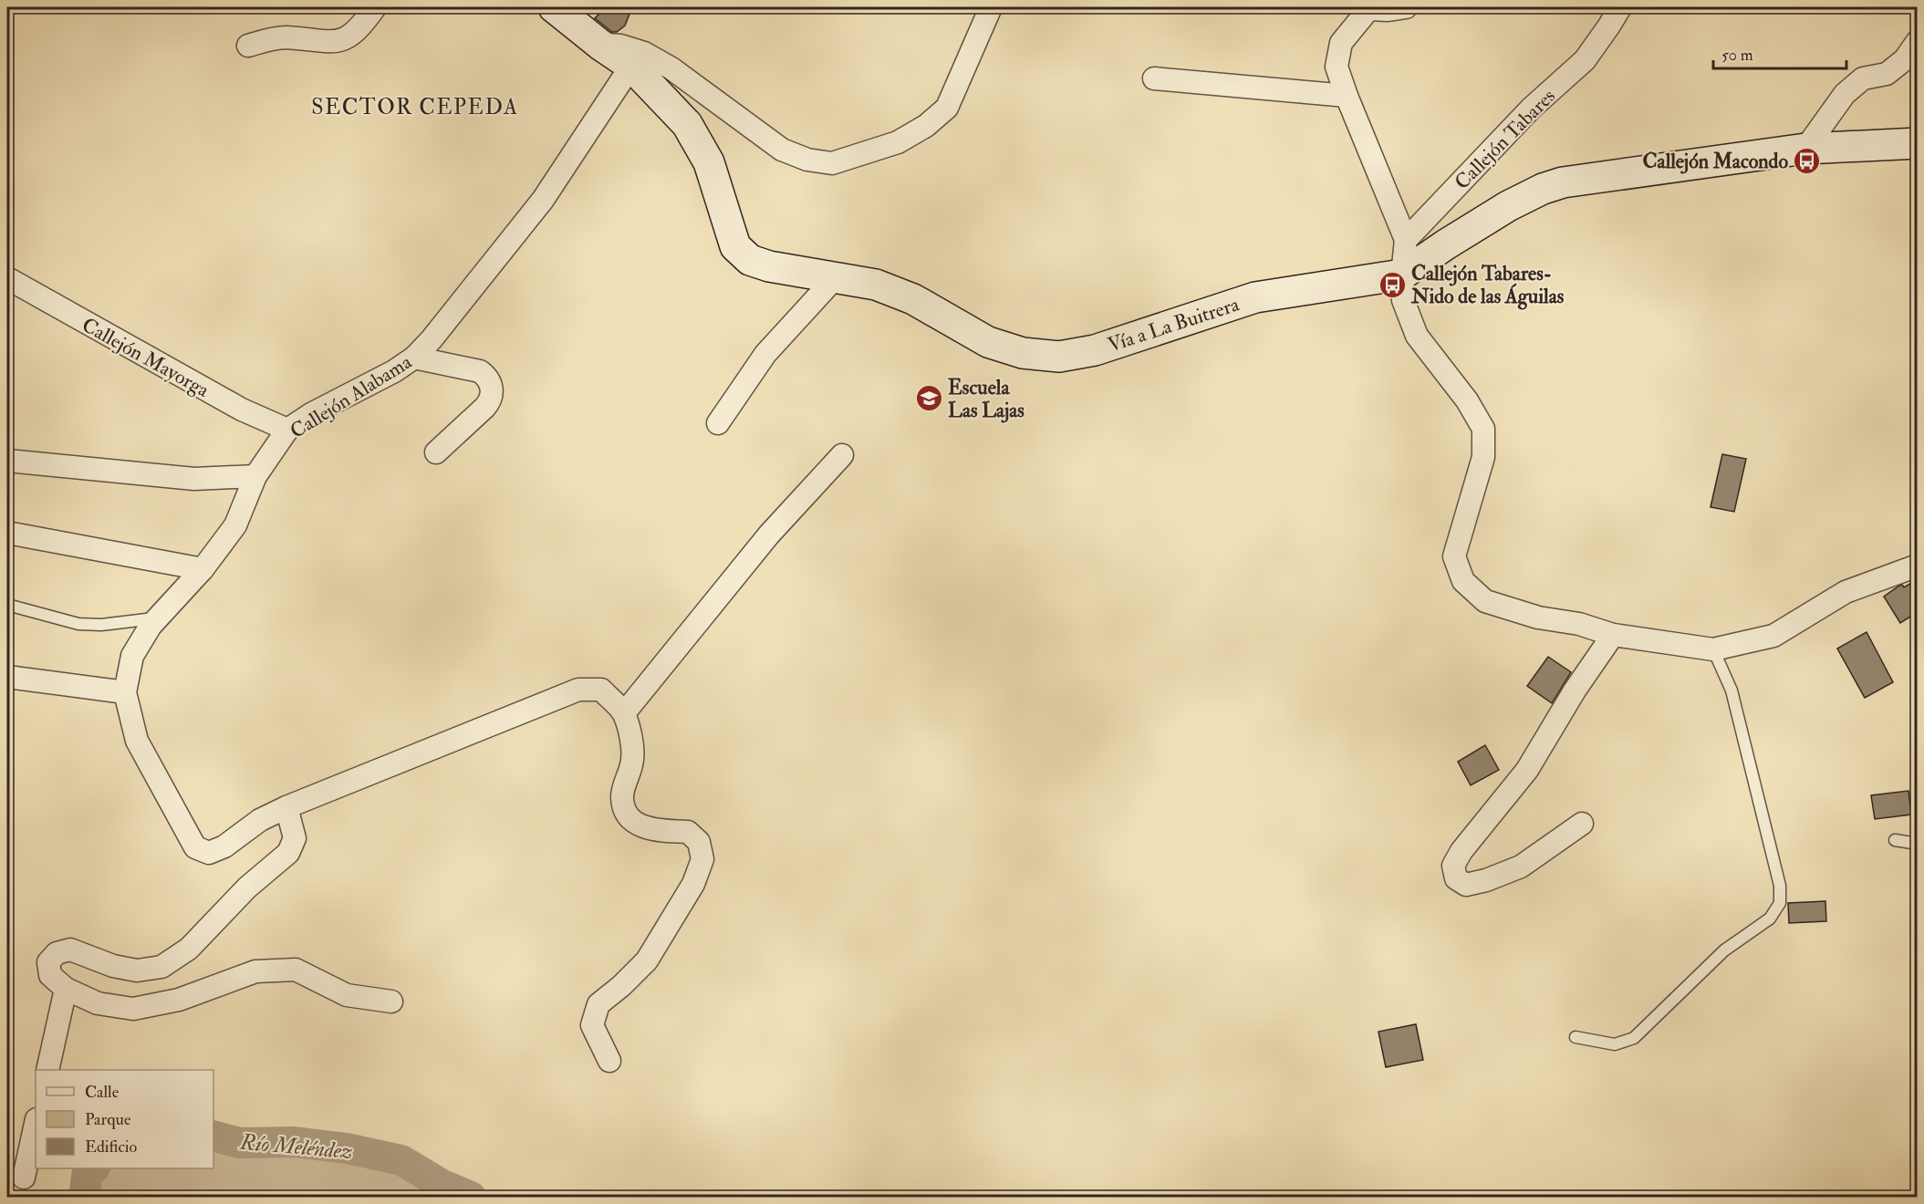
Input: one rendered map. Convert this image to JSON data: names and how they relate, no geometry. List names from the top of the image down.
{
  "streets": {
    "street": [
      "Callejón Tabares",
      "Vía a La Buitrera",
      "Callejón Mayorga",
      "Callejón Alabama"
    ]
  },
  "crossings": [
    ["Vía a La Buitrera", "Callejón Alabama"],
    ["Callejón Mayorga", "Callejón Alabama"]
  ],
  "districts": ["SECTOR CEPEDA"],
  "water": ["Río Meléndez"],
  "places": {
    "bus stop": ["Callejón Macondo", "Callejón Tabares- Nido de las Águilas"],
    "school or university": ["Escuela Las Lajas"]
  },
  "legend": ["Calle", "Parque", "Edificio"],
  "scale_bar": "50 m"
}
